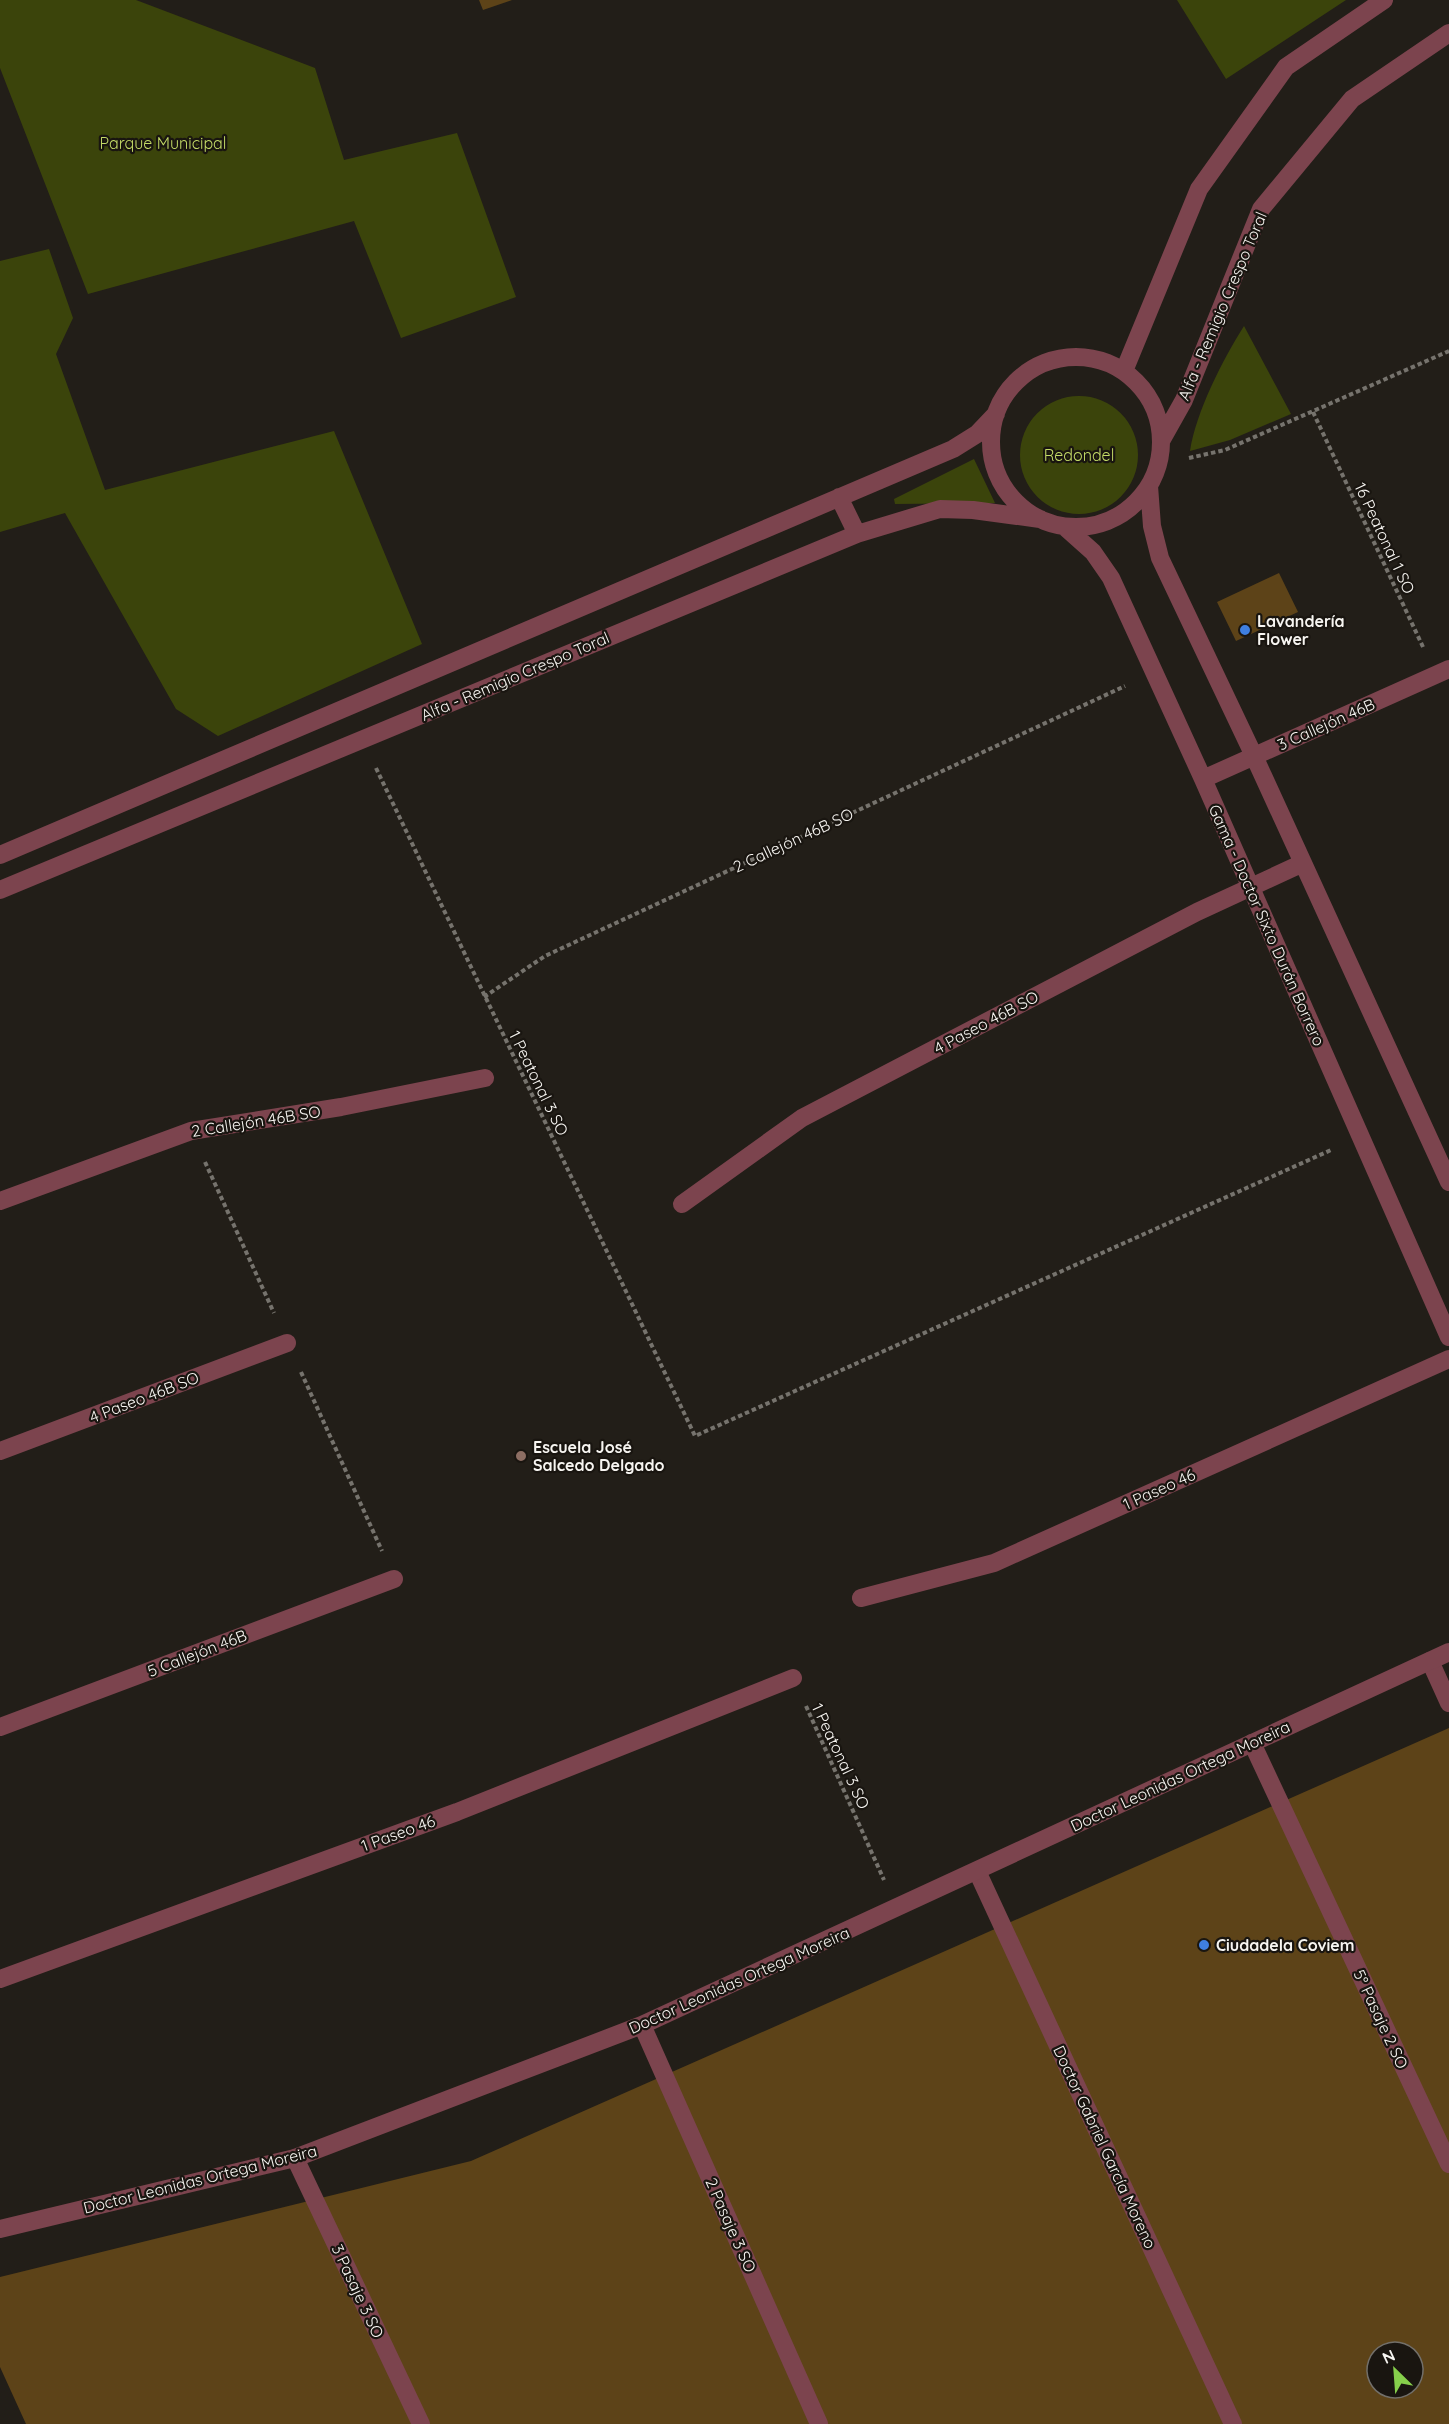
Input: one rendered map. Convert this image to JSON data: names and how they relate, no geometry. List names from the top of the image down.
{
  "streets": {
    "street": [
      "Alfa - Remigio Crespo Toral",
      "3 Callejón 46B",
      "2 Callejón 46B SO",
      "Gama - Doctor Sixto Durán Borrero",
      "4 Paseo 46B SO",
      "1 Paseo 46",
      "5 Callejón 46B",
      "Doctor Leonidas Ortega Moreira",
      "5° Pasaje 2 SO",
      "Doctor Gabriel García Moreno",
      "2 Pasaje 3 SO",
      "3 Pasaje 3 SO"
    ],
    "path": ["16 Peatonal 1 SO", "1 Peatonal 3 SO"]
  },
  "crossings": [
    ["Alfa - Remigio Crespo Toral", "Gama - Doctor Sixto Durán Borrero"],
    ["Alfa - Remigio Crespo Toral", "1 Peatonal 3 SO"],
    ["16 Peatonal 1 SO", "3 Callejón 46B"],
    ["3 Callejón 46B", "Gama - Doctor Sixto Durán Borrero"],
    ["2 Callejón 46B SO", "1 Peatonal 3 SO"],
    ["Gama - Doctor Sixto Durán Borrero", "4 Paseo 46B SO"],
    ["Gama - Doctor Sixto Durán Borrero", "1 Peatonal 3 SO"],
    ["1 Peatonal 3 SO", "1 Paseo 46"],
    ["Doctor Leonidas Ortega Moreira", "5° Pasaje 2 SO"],
    ["Doctor Leonidas Ortega Moreira", "Doctor Gabriel García Moreno"],
    ["Doctor Leonidas Ortega Moreira", "2 Pasaje 3 SO"],
    ["Doctor Leonidas Ortega Moreira", "3 Pasaje 3 SO"]
  ],
  "parks": ["Parque Municipal", "Redondel"],
  "places": ["Lavandería Flower", "Escuela José Salcedo Delgado", "Ciudadela Coviem"],
  "north": "top left"
}
